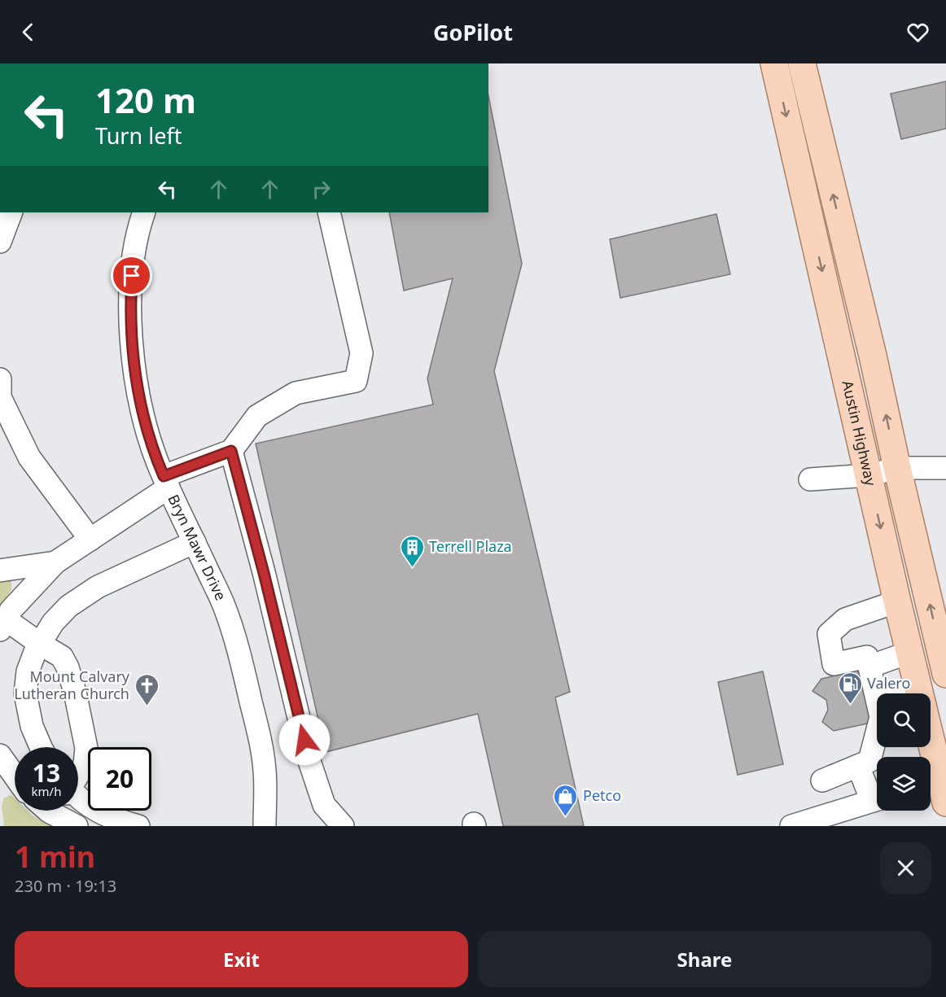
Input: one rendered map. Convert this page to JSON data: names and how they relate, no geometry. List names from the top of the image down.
{
  "streets": {
    "main road": ["Austin Highway"],
    "street": ["Bryn Mawr Drive"]
  },
  "places": {
    "building": ["Terrell Plaza"],
    "fuel station": ["Valero"],
    "church": ["Mount Calvary Lutheran Church"],
    "shop": ["Petco"]
  },
  "page": {
    "header": "GoPilot",
    "turn": ["120 m", "Turn left"],
    "speed": "13 km/h",
    "limit": "20",
    "heading": ["1 min", "230 m · 19:13"],
    "buttons": ["Exit", "Share"]
  }
}
